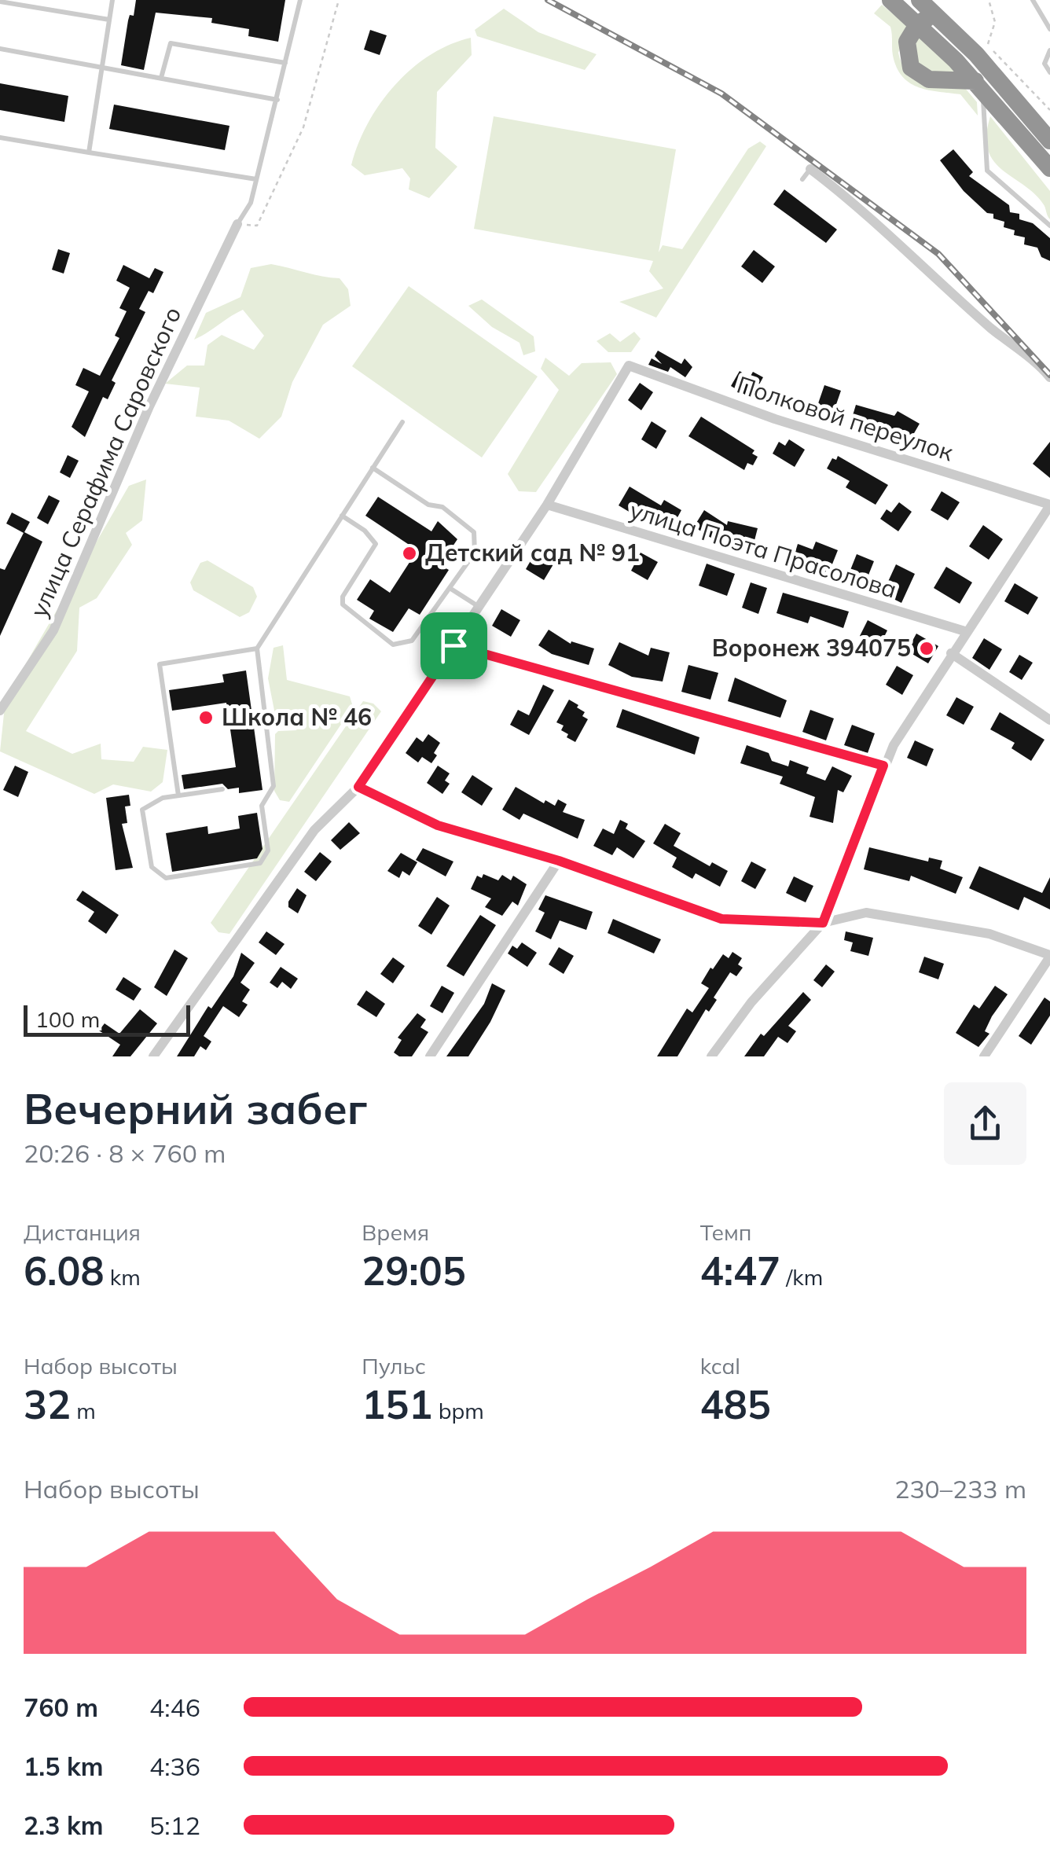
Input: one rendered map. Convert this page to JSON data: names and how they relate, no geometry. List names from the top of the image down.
{
  "streets": {
    "street": ["Полковой переулок", "улица Серафима Саровского", "улица Поэта Прасолова"]
  },
  "crossings": [
    ["Полковой переулок", "улица Поэта Прасолова"]
  ],
  "places": ["Детский сад № 91", "Воронеж 394075", "Школа № 46"],
  "scale_bar": "100 m",
  "page": {
    "scale": "100 m",
    "heading": ["Вечерний забег", "20:26 · 8 × 760 m"],
    "stats": [
      ["Дистанция", "6.08 km"],
      ["Время", "29:05"],
      ["Темп", "4:47 /km"],
      ["Набор высоты", "32 m"],
      ["Пульс", "151 bpm"],
      ["kcal", "485"]
    ],
    "chart": ["Набор высоты", "230–233 m"],
    "list": [
      {
        "name": "760 m",
        "note": "4:46"
      },
      {
        "name": "1.5 km",
        "note": "4:36"
      },
      {
        "name": "2.3 km",
        "note": "5:12"
      }
    ]
  }
}
